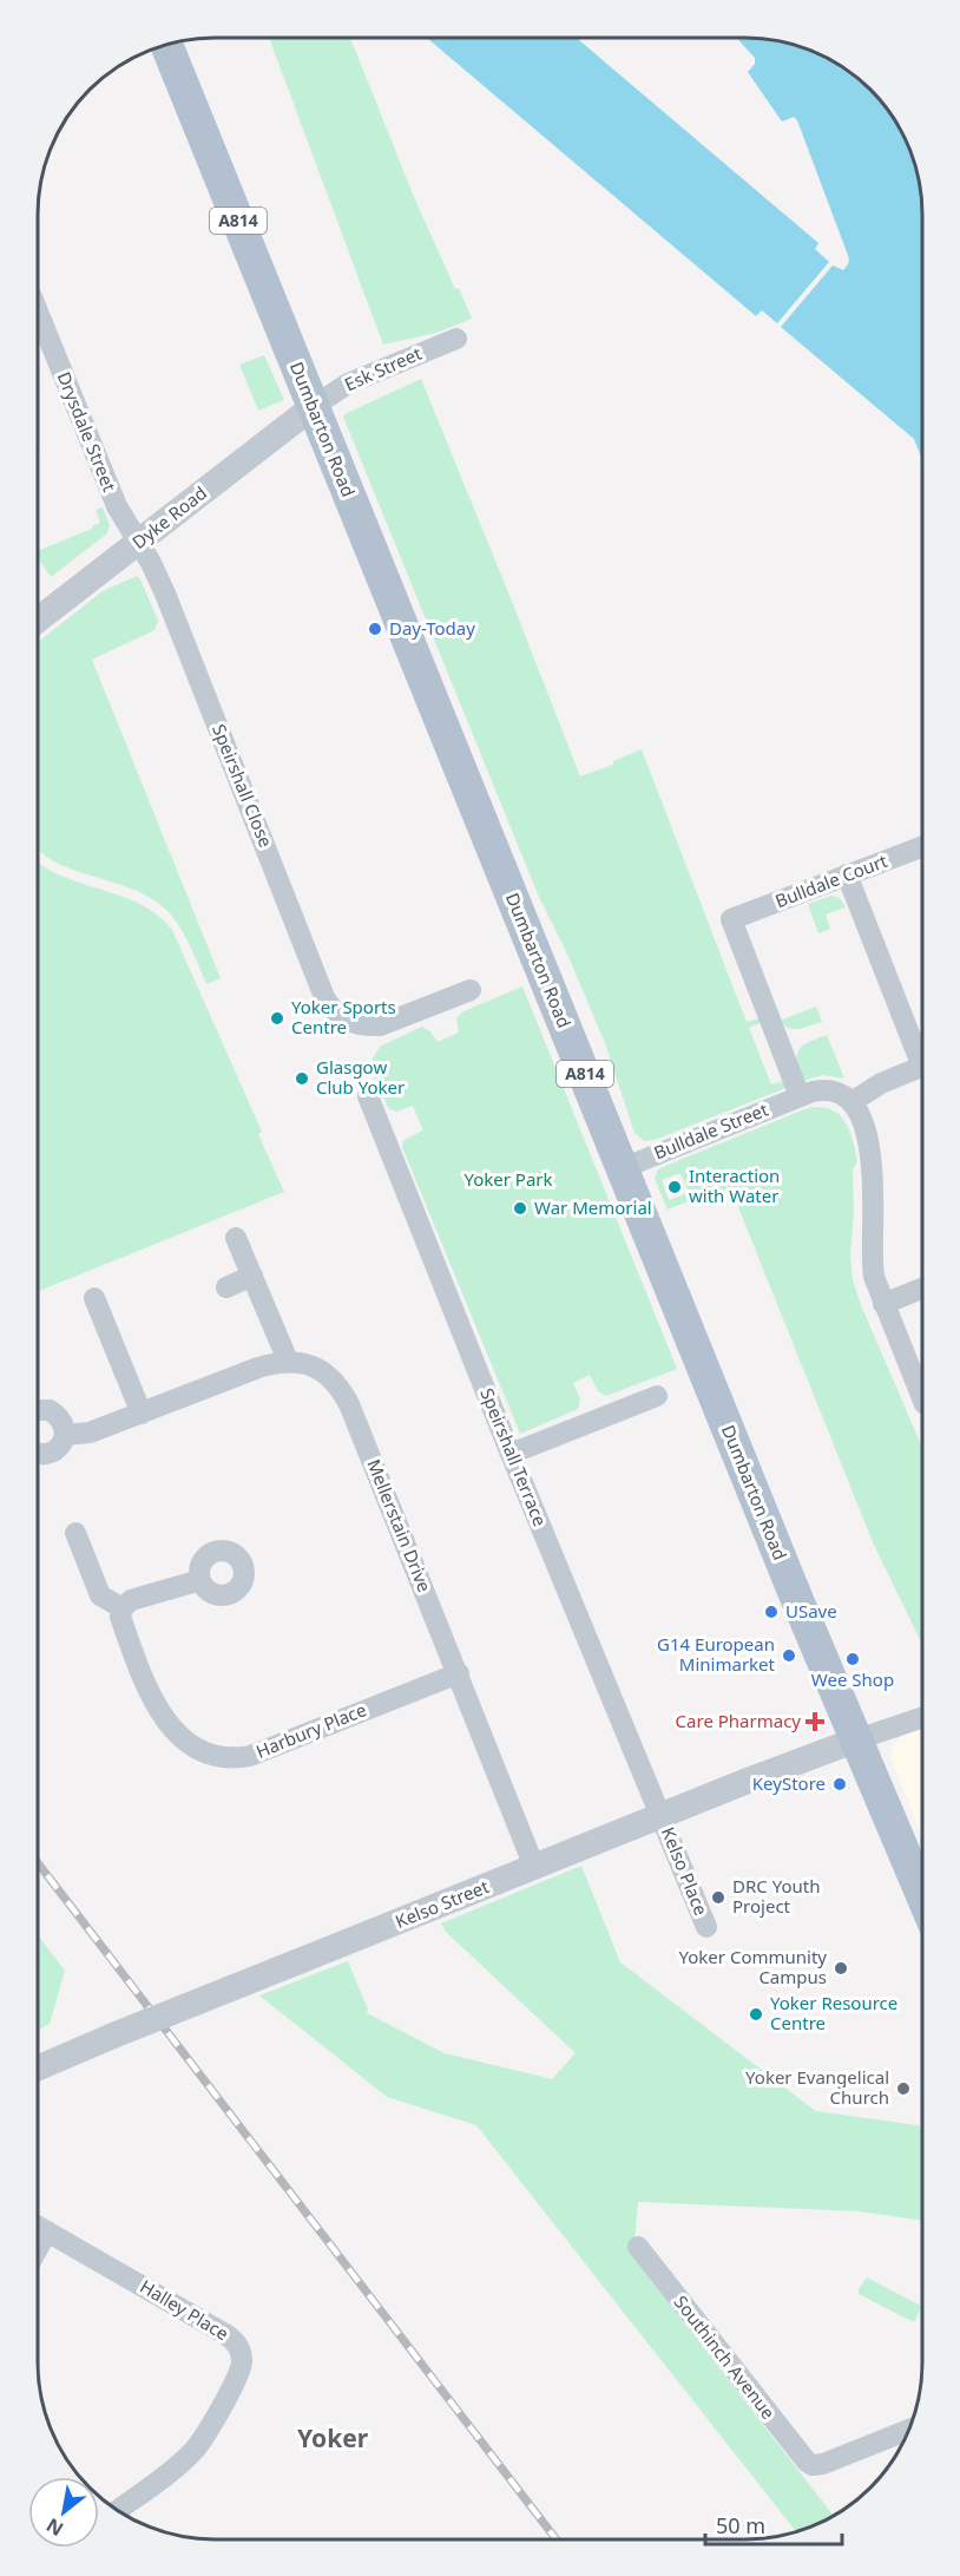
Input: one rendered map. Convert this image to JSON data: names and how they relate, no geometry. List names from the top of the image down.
{
  "streets": {
    "main road": ["A814", "Dumbarton Road"],
    "street": [
      "Esk Street",
      "Drysdale Street",
      "Dyke Road",
      "Speirshall Close",
      "Bulldale Court",
      "Bulldale Street",
      "Speirshall Terrace",
      "Mellerstain Drive",
      "Harbury Place",
      "Kelso Place",
      "Kelso Street",
      "Halley Place",
      "Southinch Avenue"
    ]
  },
  "crossings": [
    ["Esk Street", "Dumbarton Road"],
    ["Esk Street", "Dyke Road"],
    ["Dumbarton Road", "Dyke Road"],
    ["Dumbarton Road", "Bulldale Street"],
    ["Dumbarton Road", "Kelso Street"],
    ["Drysdale Street", "Dyke Road"],
    ["Drysdale Street", "Speirshall Close"],
    ["Dyke Road", "Speirshall Close"],
    ["Bulldale Court", "Bulldale Street"],
    ["Speirshall Terrace", "Kelso Place"],
    ["Speirshall Terrace", "Kelso Street"],
    ["Mellerstain Drive", "Harbury Place"],
    ["Mellerstain Drive", "Kelso Street"],
    ["Kelso Place", "Kelso Street"]
  ],
  "districts": ["Yoker"],
  "parks": ["Yoker Park"],
  "places": {
    "other": [
      "Day-Today",
      "Yoker Sports Centre",
      "Glasgow Club Yoker",
      "Interaction with Water",
      "War Memorial",
      "USave",
      "G14 European Minimarket",
      "Wee Shop",
      "KeyStore",
      "DRC Youth Project",
      "Yoker Community Campus",
      "Yoker Resource Centre",
      "Yoker Evangelical Church"
    ],
    "health": ["Care Pharmacy"]
  },
  "scale_bar": "50 m",
  "north": "bottom left"
}
